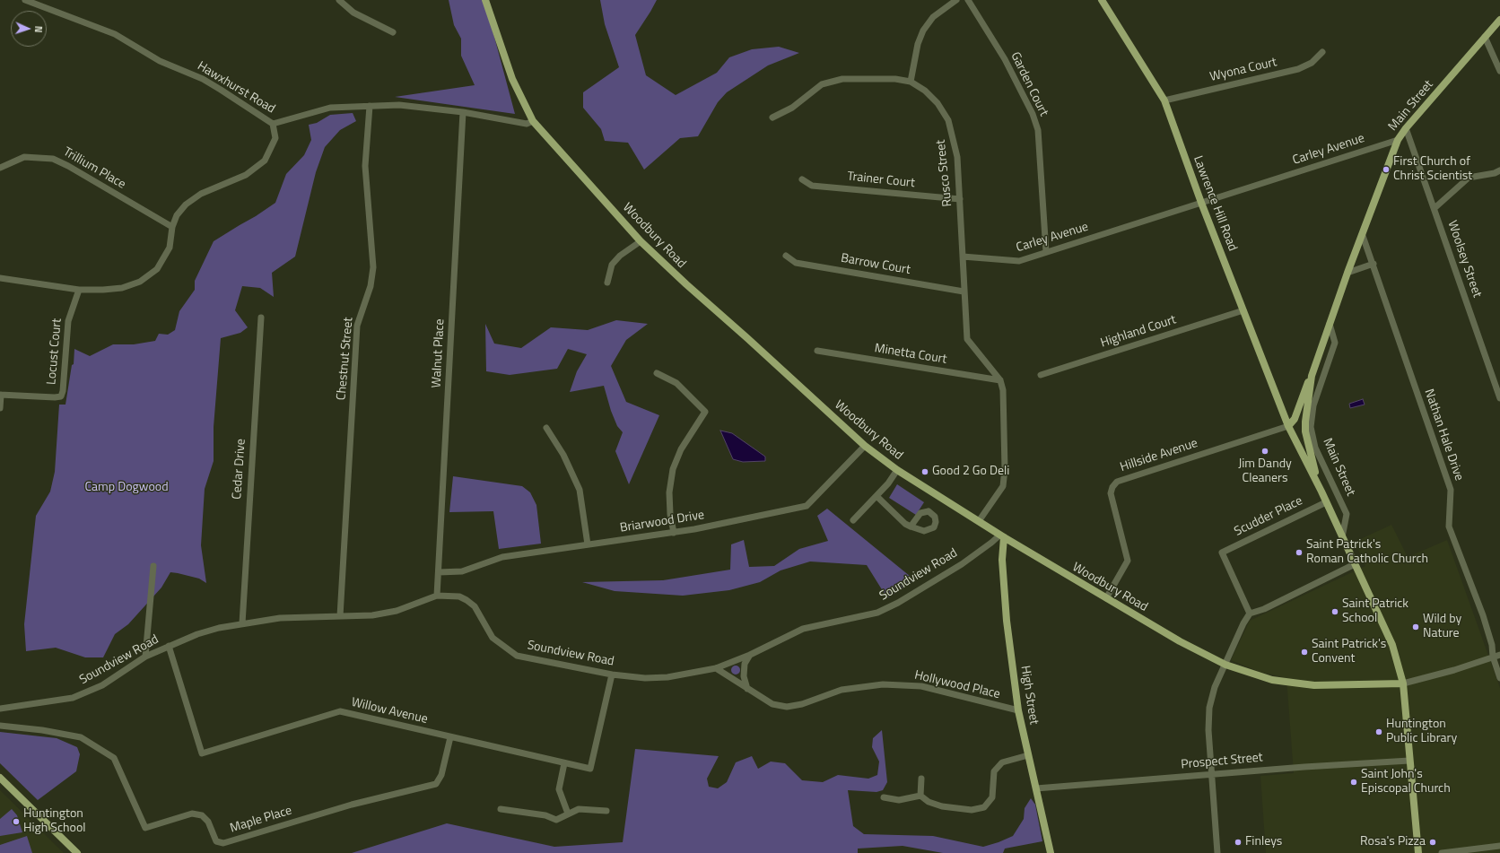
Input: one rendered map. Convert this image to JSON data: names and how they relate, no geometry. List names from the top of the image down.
{
  "streets": {
    "main road": [
      "Main Street",
      "Lawrence Hill Road",
      "Woodbury Road",
      "High Street"
    ],
    "street": [
      "Wyona Court",
      "Garden Court",
      "Hawxhurst Road",
      "Carley Avenue",
      "Trillium Place",
      "Rusco Street",
      "Trainer Court",
      "Woolsey Street",
      "Barrow Court",
      "Highland Court",
      "Locust Court",
      "Walnut Place",
      "Minetta Court",
      "Chestnut Street",
      "Nathan Hale Drive",
      "Hillside Avenue",
      "Cedar Drive",
      "Scudder Place",
      "Briarwood Drive",
      "Soundview Road",
      "Hollywood Place",
      "Willow Avenue",
      "Prospect Street",
      "Maple Place"
    ]
  },
  "crossings": [
    ["Wyona Court", "Lawrence Hill Road"],
    ["Garden Court", "Carley Avenue"],
    ["Hawxhurst Road", "Woodbury Road"],
    ["Hawxhurst Road", "Walnut Place"],
    ["Hawxhurst Road", "Chestnut Street"],
    ["Main Street", "Carley Avenue"],
    ["Main Street", "Lawrence Hill Road"],
    ["Main Street", "Woodbury Road"],
    ["Main Street", "Woolsey Street"],
    ["Main Street", "Nathan Hale Drive"],
    ["Main Street", "Hillside Avenue"],
    ["Main Street", "Scudder Place"],
    ["Main Street", "Prospect Street"],
    ["Carley Avenue", "Rusco Street"],
    ["Carley Avenue", "Lawrence Hill Road"],
    ["Rusco Street", "Trainer Court"],
    ["Lawrence Hill Road", "Highland Court"],
    ["Lawrence Hill Road", "Hillside Avenue"],
    ["Woodbury Road", "Hillside Avenue"],
    ["Woodbury Road", "Briarwood Drive"],
    ["Woodbury Road", "Soundview Road"],
    ["Woodbury Road", "High Street"],
    ["Walnut Place", "Briarwood Drive"],
    ["Walnut Place", "Soundview Road"],
    ["Chestnut Street", "Soundview Road"],
    ["Cedar Drive", "Soundview Road"],
    ["Soundview Road", "Hollywood Place"],
    ["Soundview Road", "High Street"],
    ["Soundview Road", "Willow Avenue"],
    ["Hollywood Place", "High Street"],
    ["High Street", "Prospect Street"],
    ["Willow Avenue", "Maple Place"]
  ],
  "parks": ["Camp Dogwood"],
  "places": [
    "First Church of Christ Scientist",
    "Jim Dandy Cleaners",
    "Good 2 Go Deli",
    "Saint Patrick's Roman Catholic Church",
    "Saint Patrick School",
    "Wild by Nature",
    "Saint Patrick's Convent",
    "Huntington Public Library",
    "Saint John's Episcopal Church",
    "Huntington High School",
    "Finleys",
    "Rosa's Pizza"
  ],
  "north": "right"
}
